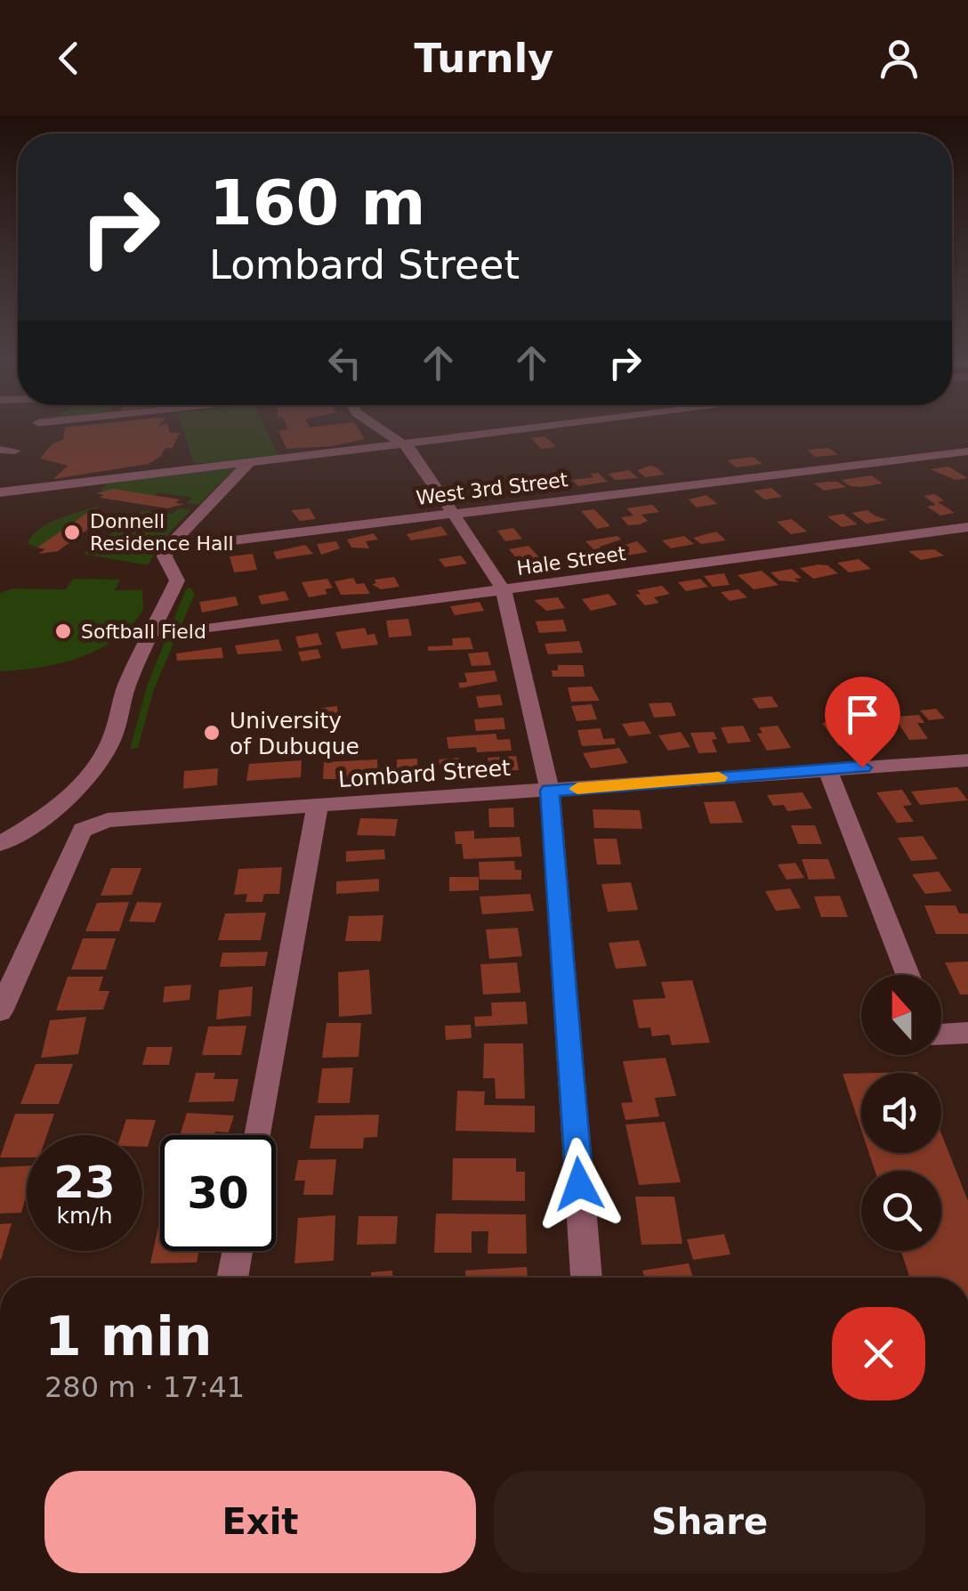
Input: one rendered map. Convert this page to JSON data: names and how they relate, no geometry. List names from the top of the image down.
{
  "streets": {
    "street": ["West 3rd Street", "Hale Street", "Lombard Street"]
  },
  "places": ["Donnell Residence Hall", "Softball Field", "University of Dubuque"],
  "north": "top",
  "page": {
    "header": "Turnly",
    "turn": ["160 m", "Lombard Street"],
    "speed": "23 km/h",
    "limit": "30",
    "heading": ["1 min", "280 m · 17:41"],
    "buttons": ["Exit", "Share"]
  }
}
